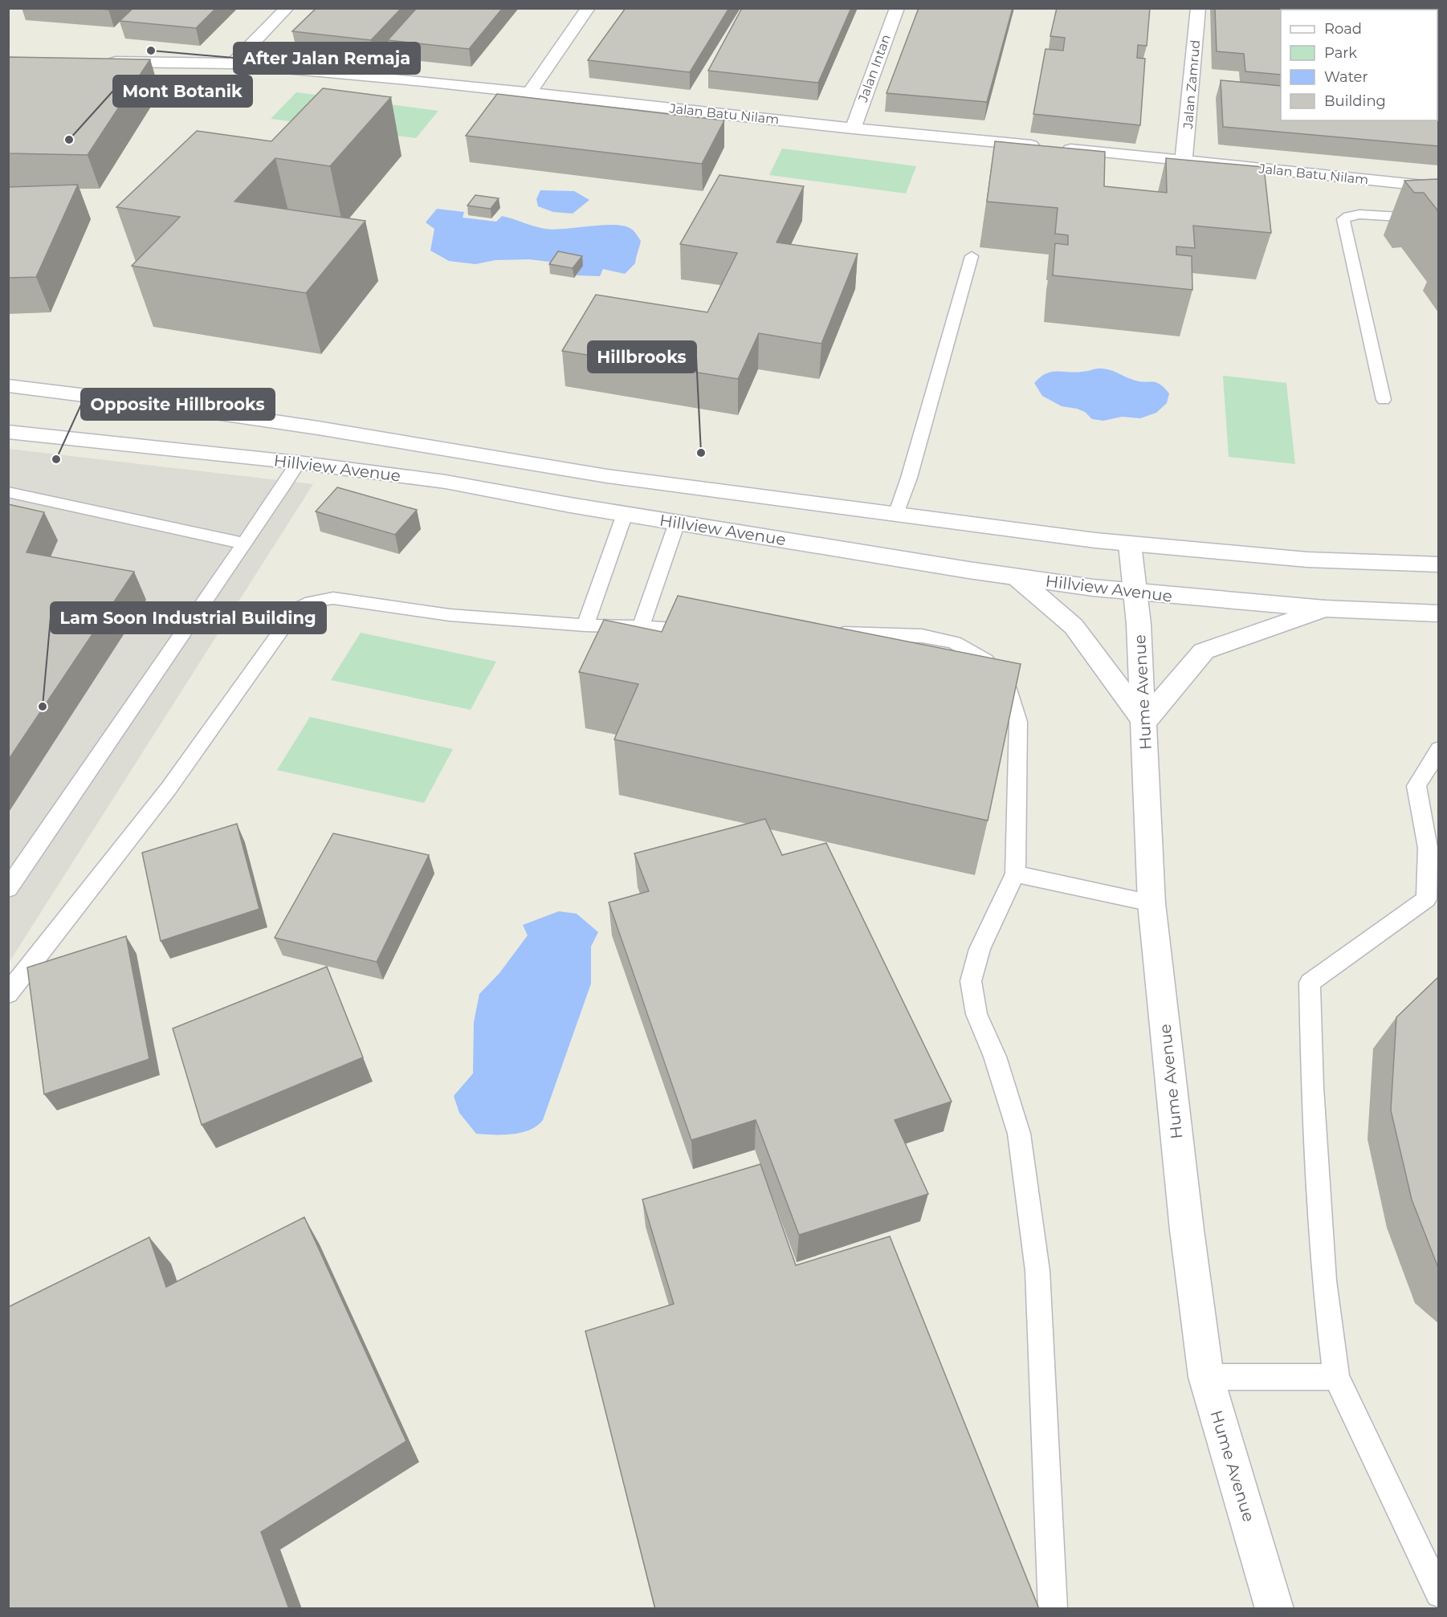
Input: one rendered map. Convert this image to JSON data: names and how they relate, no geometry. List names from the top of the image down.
{
  "streets": {
    "street": [
      "Jalan Intan",
      "Jalan Zamrud",
      "Jalan Batu Nilam",
      "Hillview Avenue",
      "Hume Avenue"
    ]
  },
  "crossings": [
    ["Jalan Intan", "Jalan Batu Nilam"],
    ["Jalan Zamrud", "Jalan Batu Nilam"],
    ["Hillview Avenue", "Hume Avenue"]
  ],
  "places": [
    "After Jalan Remaja",
    "Mont Botanik",
    "Hillbrooks",
    "Opposite Hillbrooks",
    "Lam Soon Industrial Building"
  ],
  "legend": [
    "Road",
    "Park",
    "Water",
    "Building"
  ]
}
